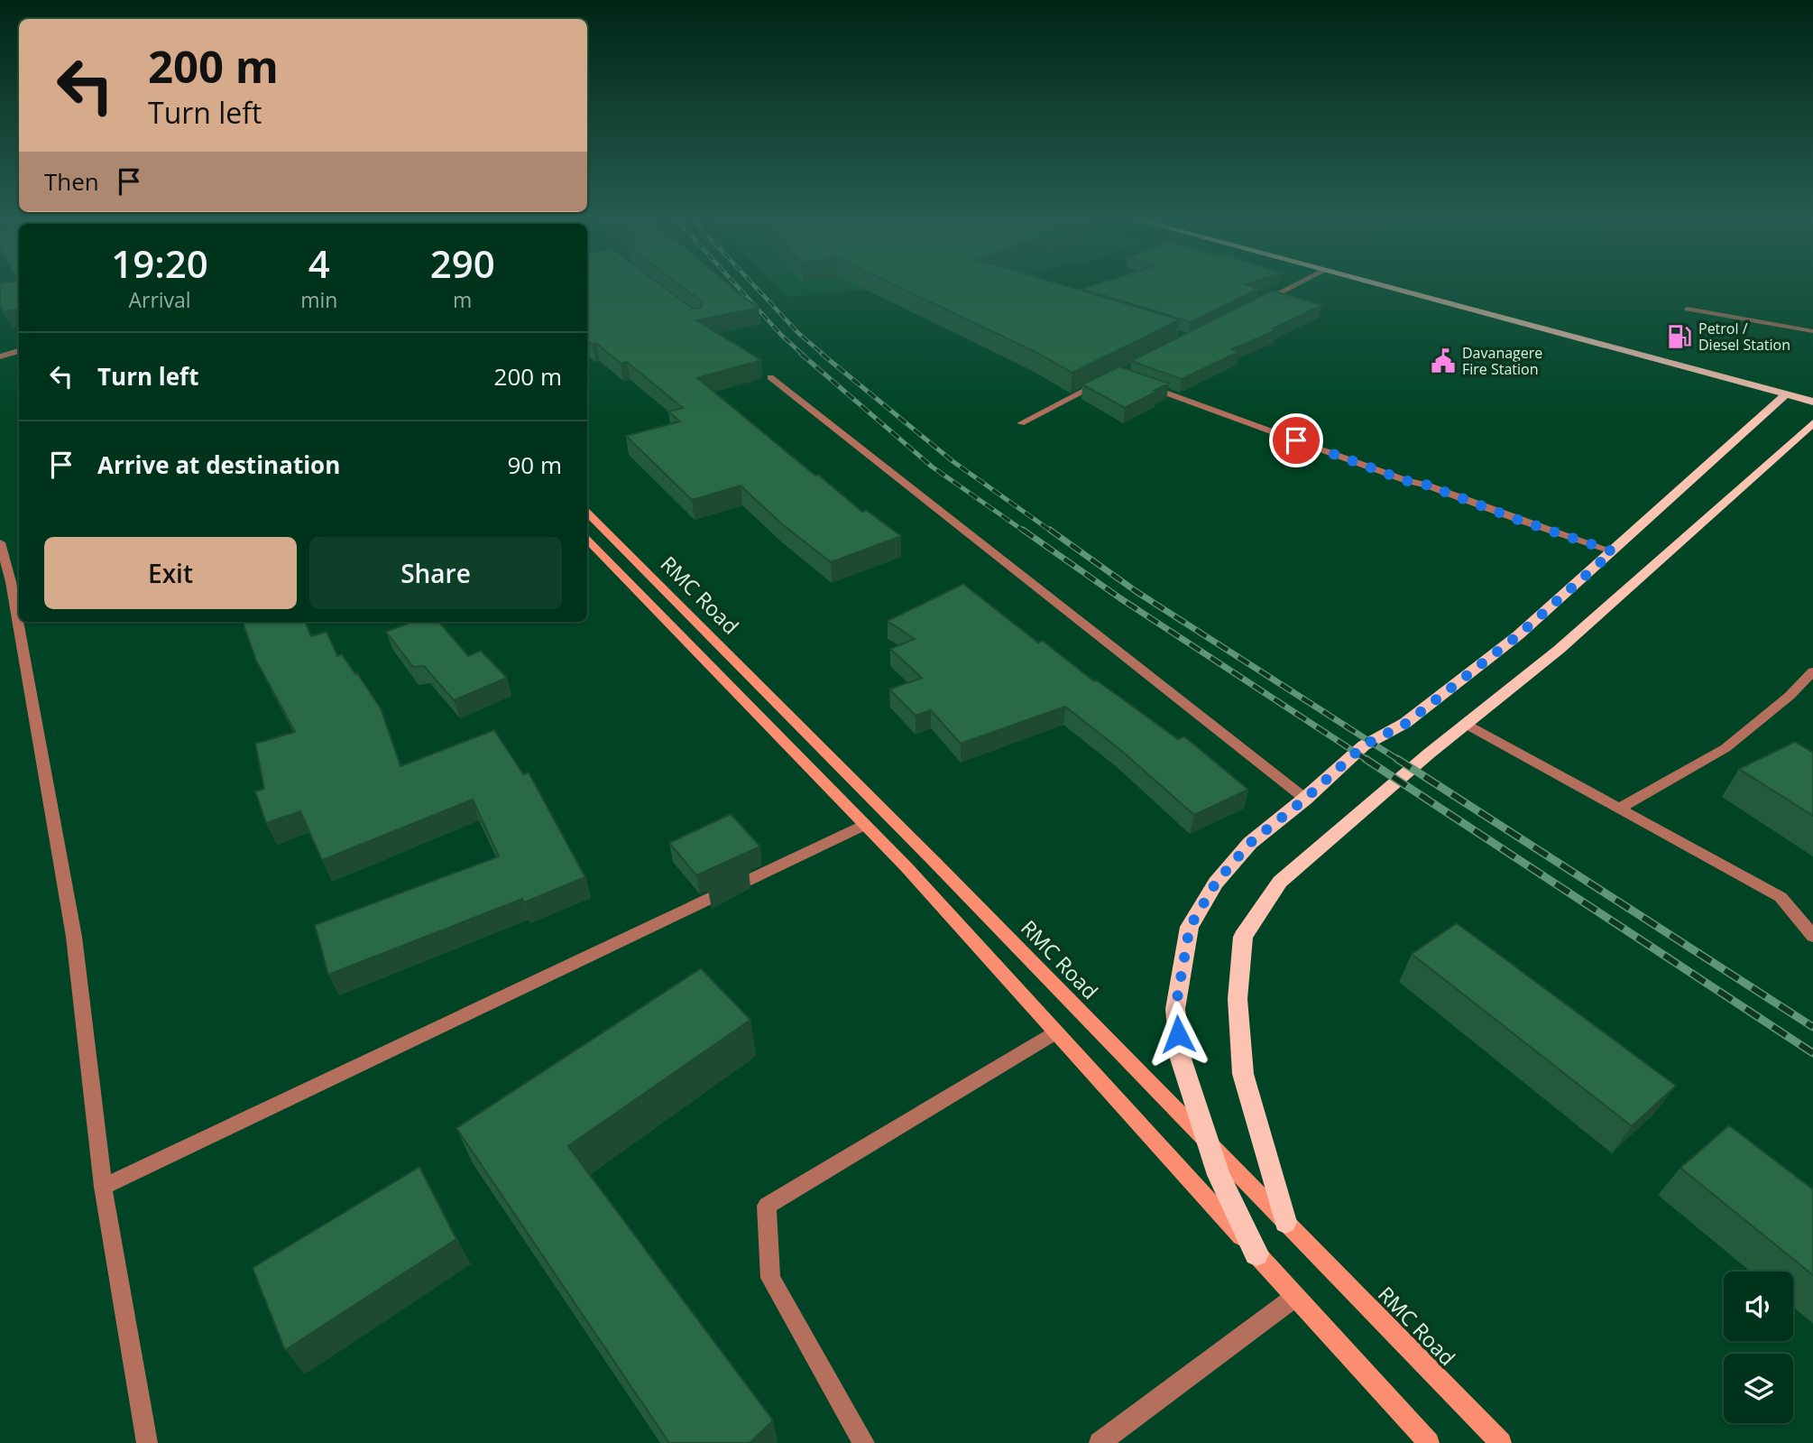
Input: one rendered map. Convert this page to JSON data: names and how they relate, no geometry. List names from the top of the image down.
{
  "streets": {
    "street": ["RMC Road"]
  },
  "places": {
    "fuel station": ["Petrol / Diesel Station"],
    "public building": ["Davanagere Fire Station"]
  },
  "page": {
    "turn": ["200 m", "Turn left"],
    "then": "Then",
    "eta": [
      "19:20",
      "Arrival",
      "4",
      "min",
      "290",
      "m"
    ],
    "list": [
      {
        "name": "Turn left",
        "value": "200 m"
      },
      {
        "name": "Arrive at destination",
        "value": "90 m"
      }
    ],
    "buttons": ["Exit", "Share"]
  }
}
